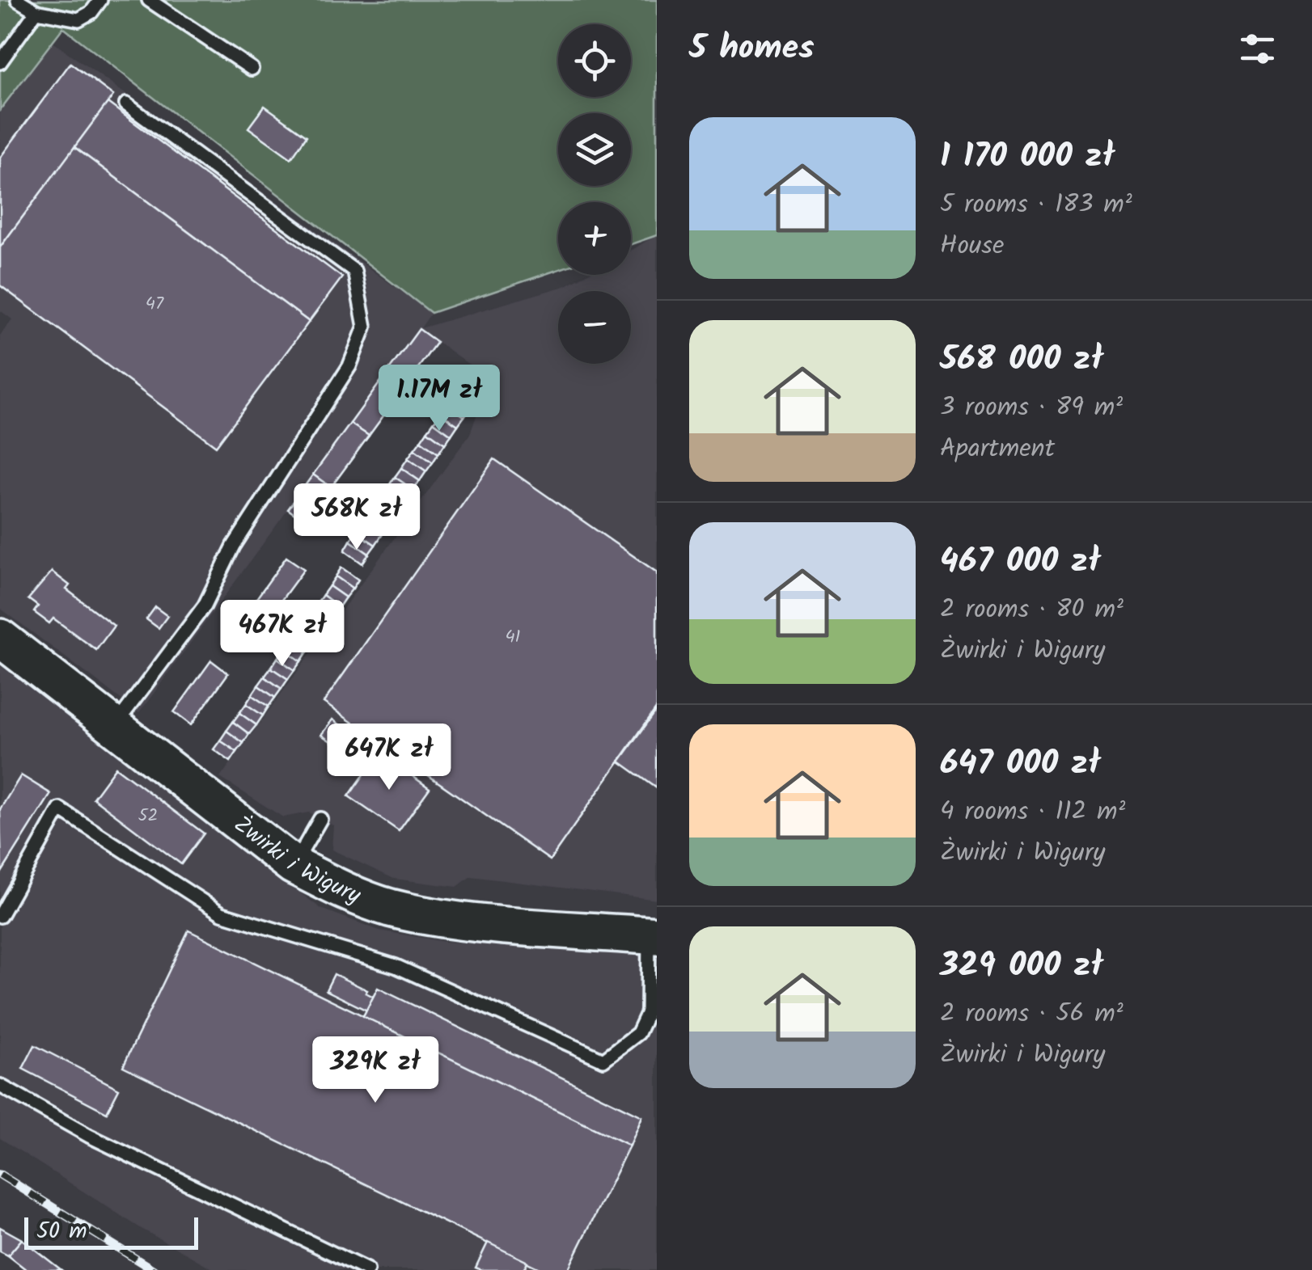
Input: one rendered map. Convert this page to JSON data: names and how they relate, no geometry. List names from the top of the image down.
{
  "streets": {
    "street": ["Żwirki i Wigury"]
  },
  "house_numbers": ["47", "41", "52"],
  "scale_bar": "50 m",
  "page": {
    "heading": "5 homes",
    "map_buttons": ["+", "−"],
    "list": [
      {
        "name": "1 170 000 zł",
        "note": "5 rooms · 183 m² · House"
      },
      {
        "name": "568 000 zł",
        "note": "3 rooms · 89 m² · Apartment"
      },
      {
        "name": "467 000 zł",
        "note": "2 rooms · 80 m² · Żwirki i Wigury"
      },
      {
        "name": "647 000 zł",
        "note": "4 rooms · 112 m² · Żwirki i Wigury"
      },
      {
        "name": "329 000 zł",
        "note": "2 rooms · 56 m² · Żwirki i Wigury"
      }
    ],
    "price": [
      "1.17M zł",
      "568K zł",
      "467K zł",
      "647K zł",
      "329K zł"
    ],
    "scale": "50 m"
  }
}
